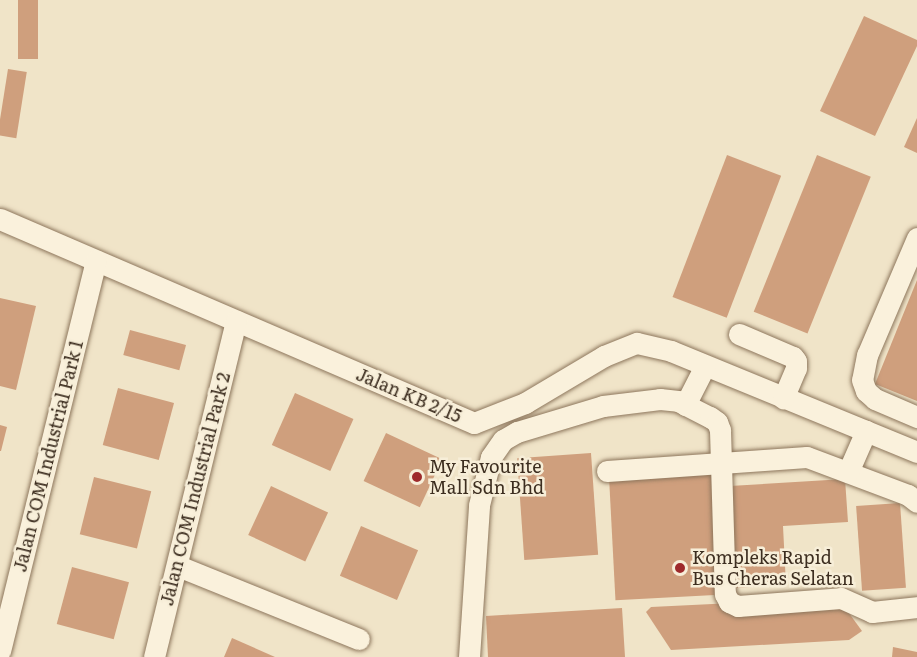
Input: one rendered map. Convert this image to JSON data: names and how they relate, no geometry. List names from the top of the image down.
{
  "streets": {
    "street": ["Jalan KB 2/15", "Jalan COM Industrial Park 1", "Jalan COM Industrial Park 2"]
  },
  "crossings": [
    ["Jalan KB 2/15", "Jalan COM Industrial Park 1"],
    ["Jalan KB 2/15", "Jalan COM Industrial Park 2"]
  ],
  "places": ["My Favourite Mall Sdn Bhd", "Kompleks Rapid Bus Cheras Selatan"]
}
